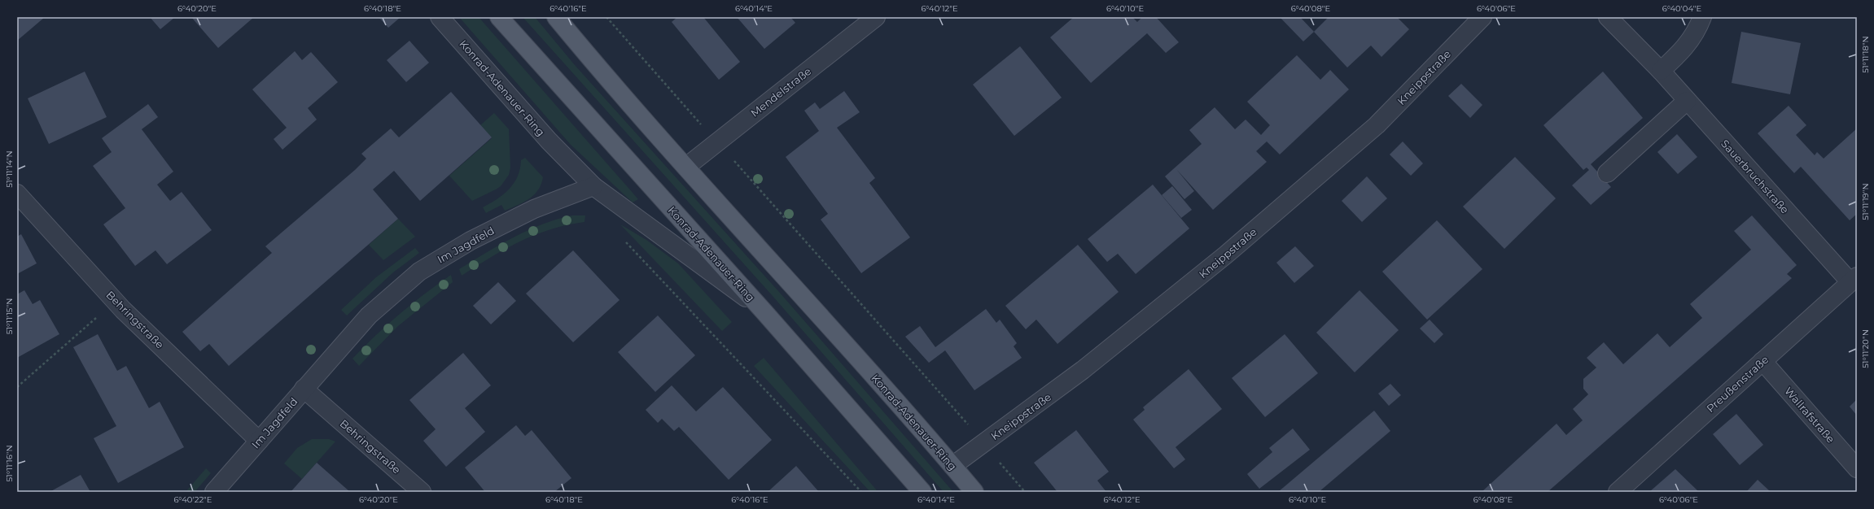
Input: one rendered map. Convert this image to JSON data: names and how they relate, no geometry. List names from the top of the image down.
{
  "streets": {
    "main road": ["Konrad-Adenauer-Ring"],
    "street": [
      "Kneippstraße",
      "Mendelstraße",
      "Sauerbruchstraße",
      "Im Jagdfeld",
      "Behringstraße",
      "Preußenstraße",
      "Wallrafstraße"
    ]
  },
  "crossings": [
    ["Kneippstraße", "Konrad-Adenauer-Ring"],
    ["Konrad-Adenauer-Ring", "Mendelstraße"],
    ["Konrad-Adenauer-Ring", "Im Jagdfeld"],
    ["Sauerbruchstraße", "Preußenstraße"],
    ["Im Jagdfeld", "Behringstraße"],
    ["Preußenstraße", "Wallrafstraße"]
  ],
  "coordinates": [
    "6°40'20\"E",
    "6°40'18\"E",
    "6°40'16\"E",
    "6°40'14\"E",
    "6°40'12\"E",
    "6°40'10\"E",
    "6°40'08\"E",
    "6°40'06\"E",
    "6°40'04\"E",
    "51°11'18\"N",
    "51°11'14\"N",
    "51°11'19\"N",
    "51°11'15\"N",
    "51°11'20\"N",
    "51°11'16\"N",
    "6°40'22\"E"
  ]
}
